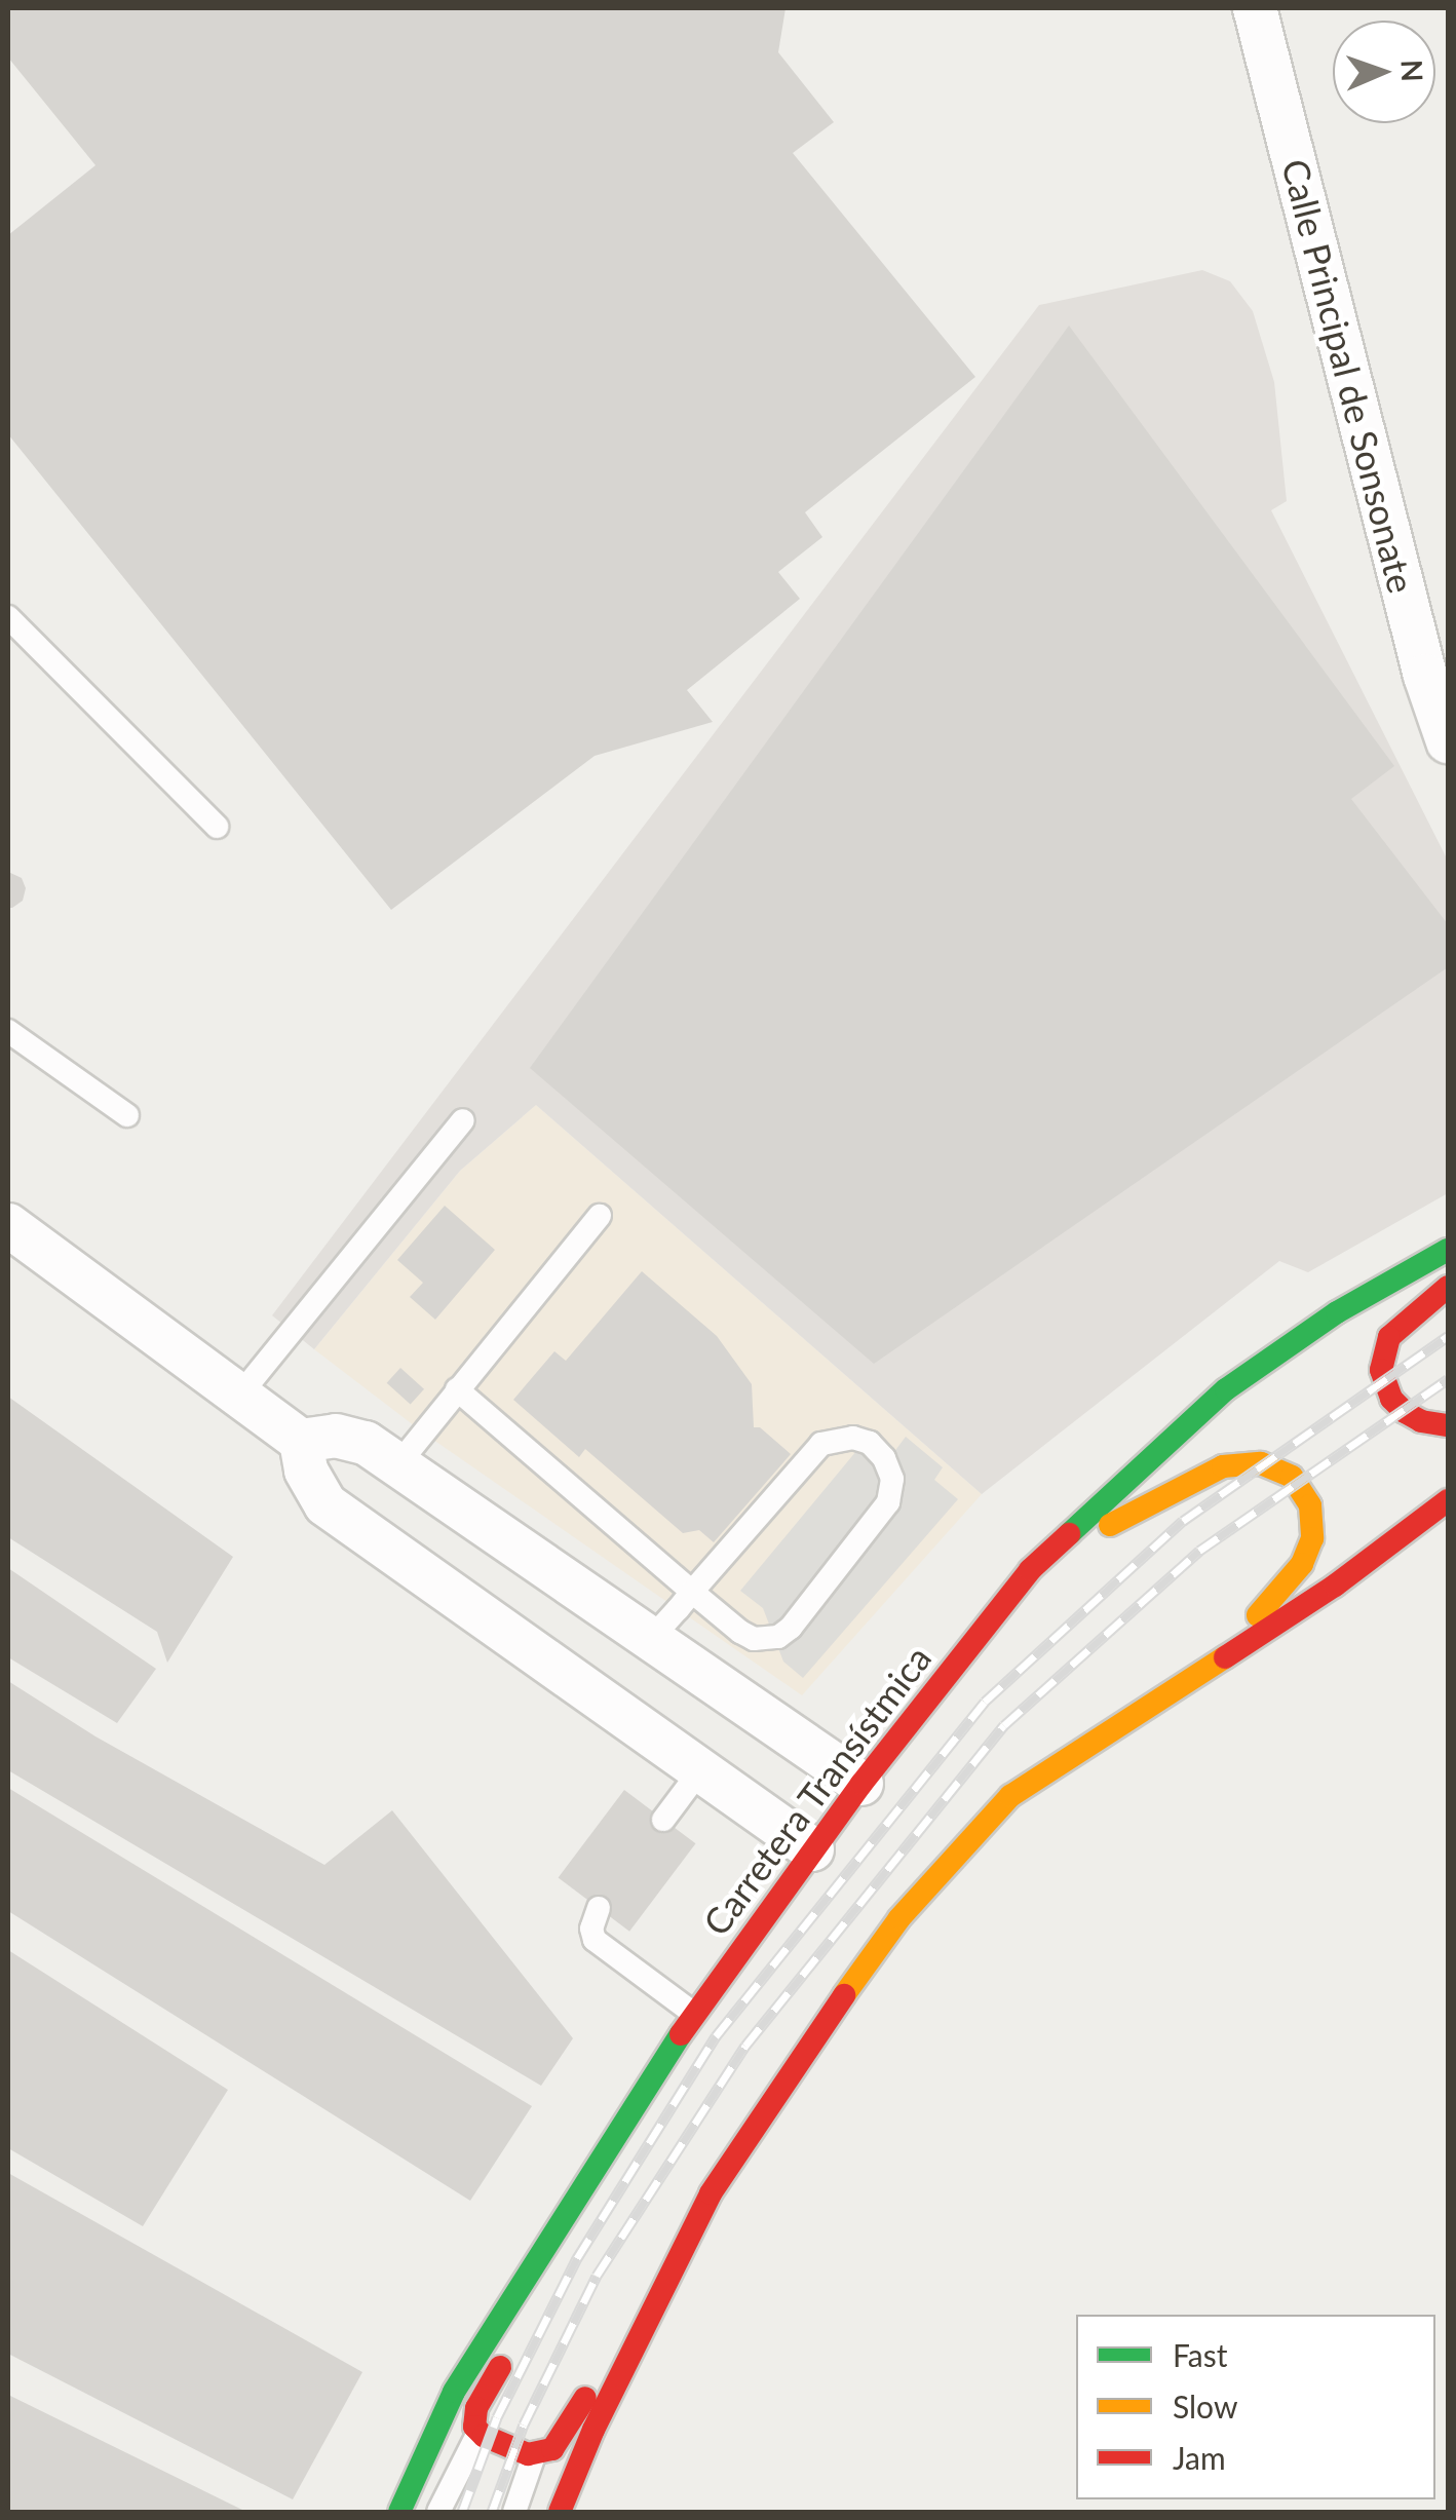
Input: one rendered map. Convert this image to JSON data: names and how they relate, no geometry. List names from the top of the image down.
{
  "streets": {
    "main road": ["Carretera Transístmica"],
    "street": ["Calle Principal de Sonsonate"]
  },
  "legend": ["Fast", "Slow", "Jam"],
  "north": "right"
}
